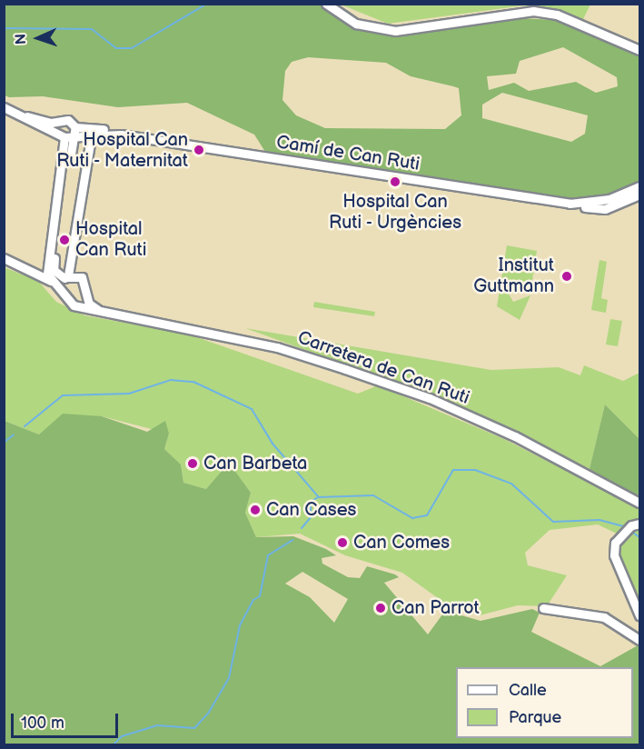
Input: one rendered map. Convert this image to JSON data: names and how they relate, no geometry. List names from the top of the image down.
{
  "streets": {
    "street": ["Camí de Can Ruti", "Carretera de Can Ruti"]
  },
  "places": [
    "Hospital Can Ruti - Maternitat",
    "Hospital Can Ruti - Urgències",
    "Hospital Can Ruti",
    "Institut Guttmann",
    "Can Barbeta",
    "Can Cases",
    "Can Comes",
    "Can Parrot"
  ],
  "legend": ["Calle", "Parque"],
  "scale_bar": "100 m",
  "north": "left"
}
